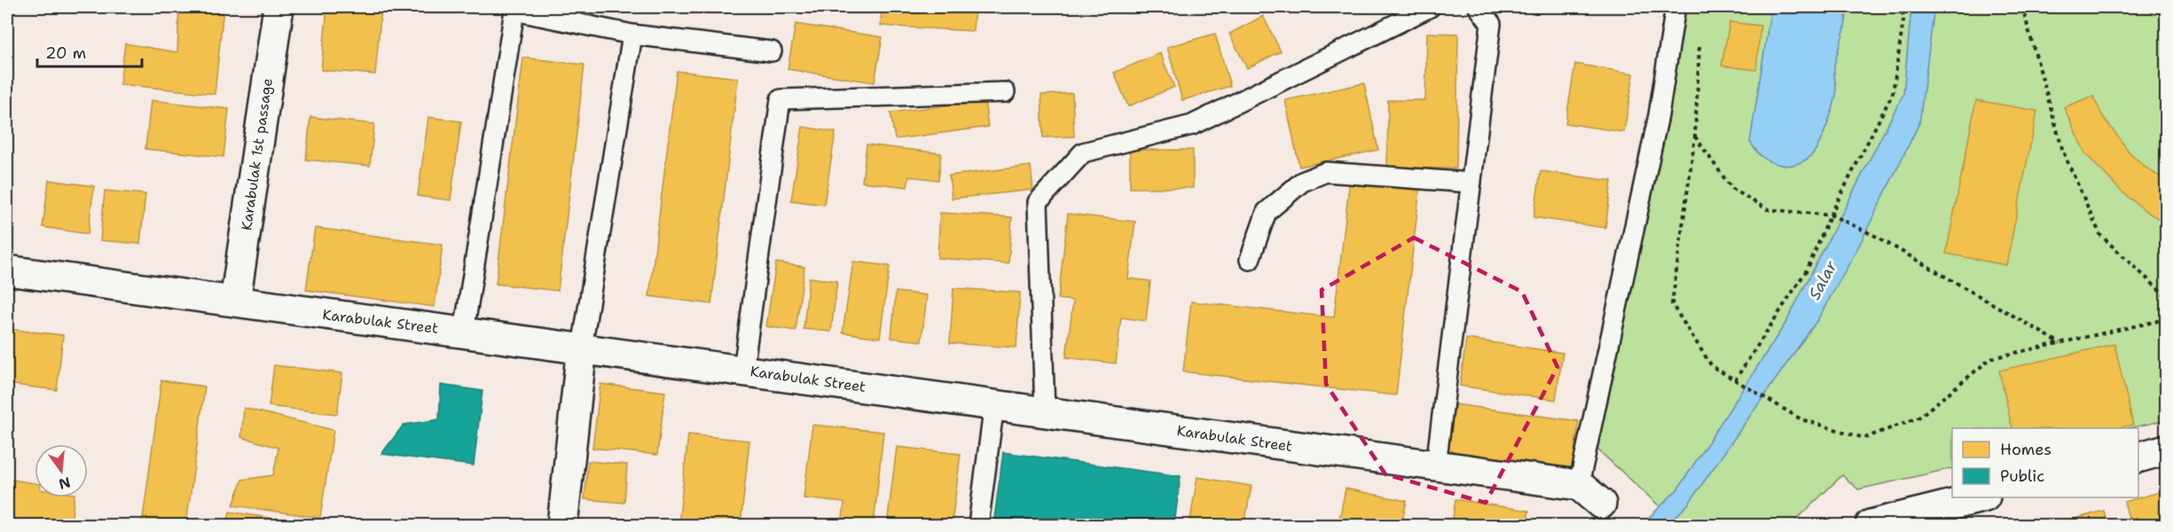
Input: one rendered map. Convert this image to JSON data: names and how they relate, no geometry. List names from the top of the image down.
{
  "streets": {
    "street": ["Karabulak 1st passage", "Karabulak Street"]
  },
  "crossings": [
    ["Karabulak 1st passage", "Karabulak Street"]
  ],
  "water": ["Salar"],
  "legend": ["Homes", "Public"],
  "scale_bar": "20 m",
  "north": "bottom"
}
